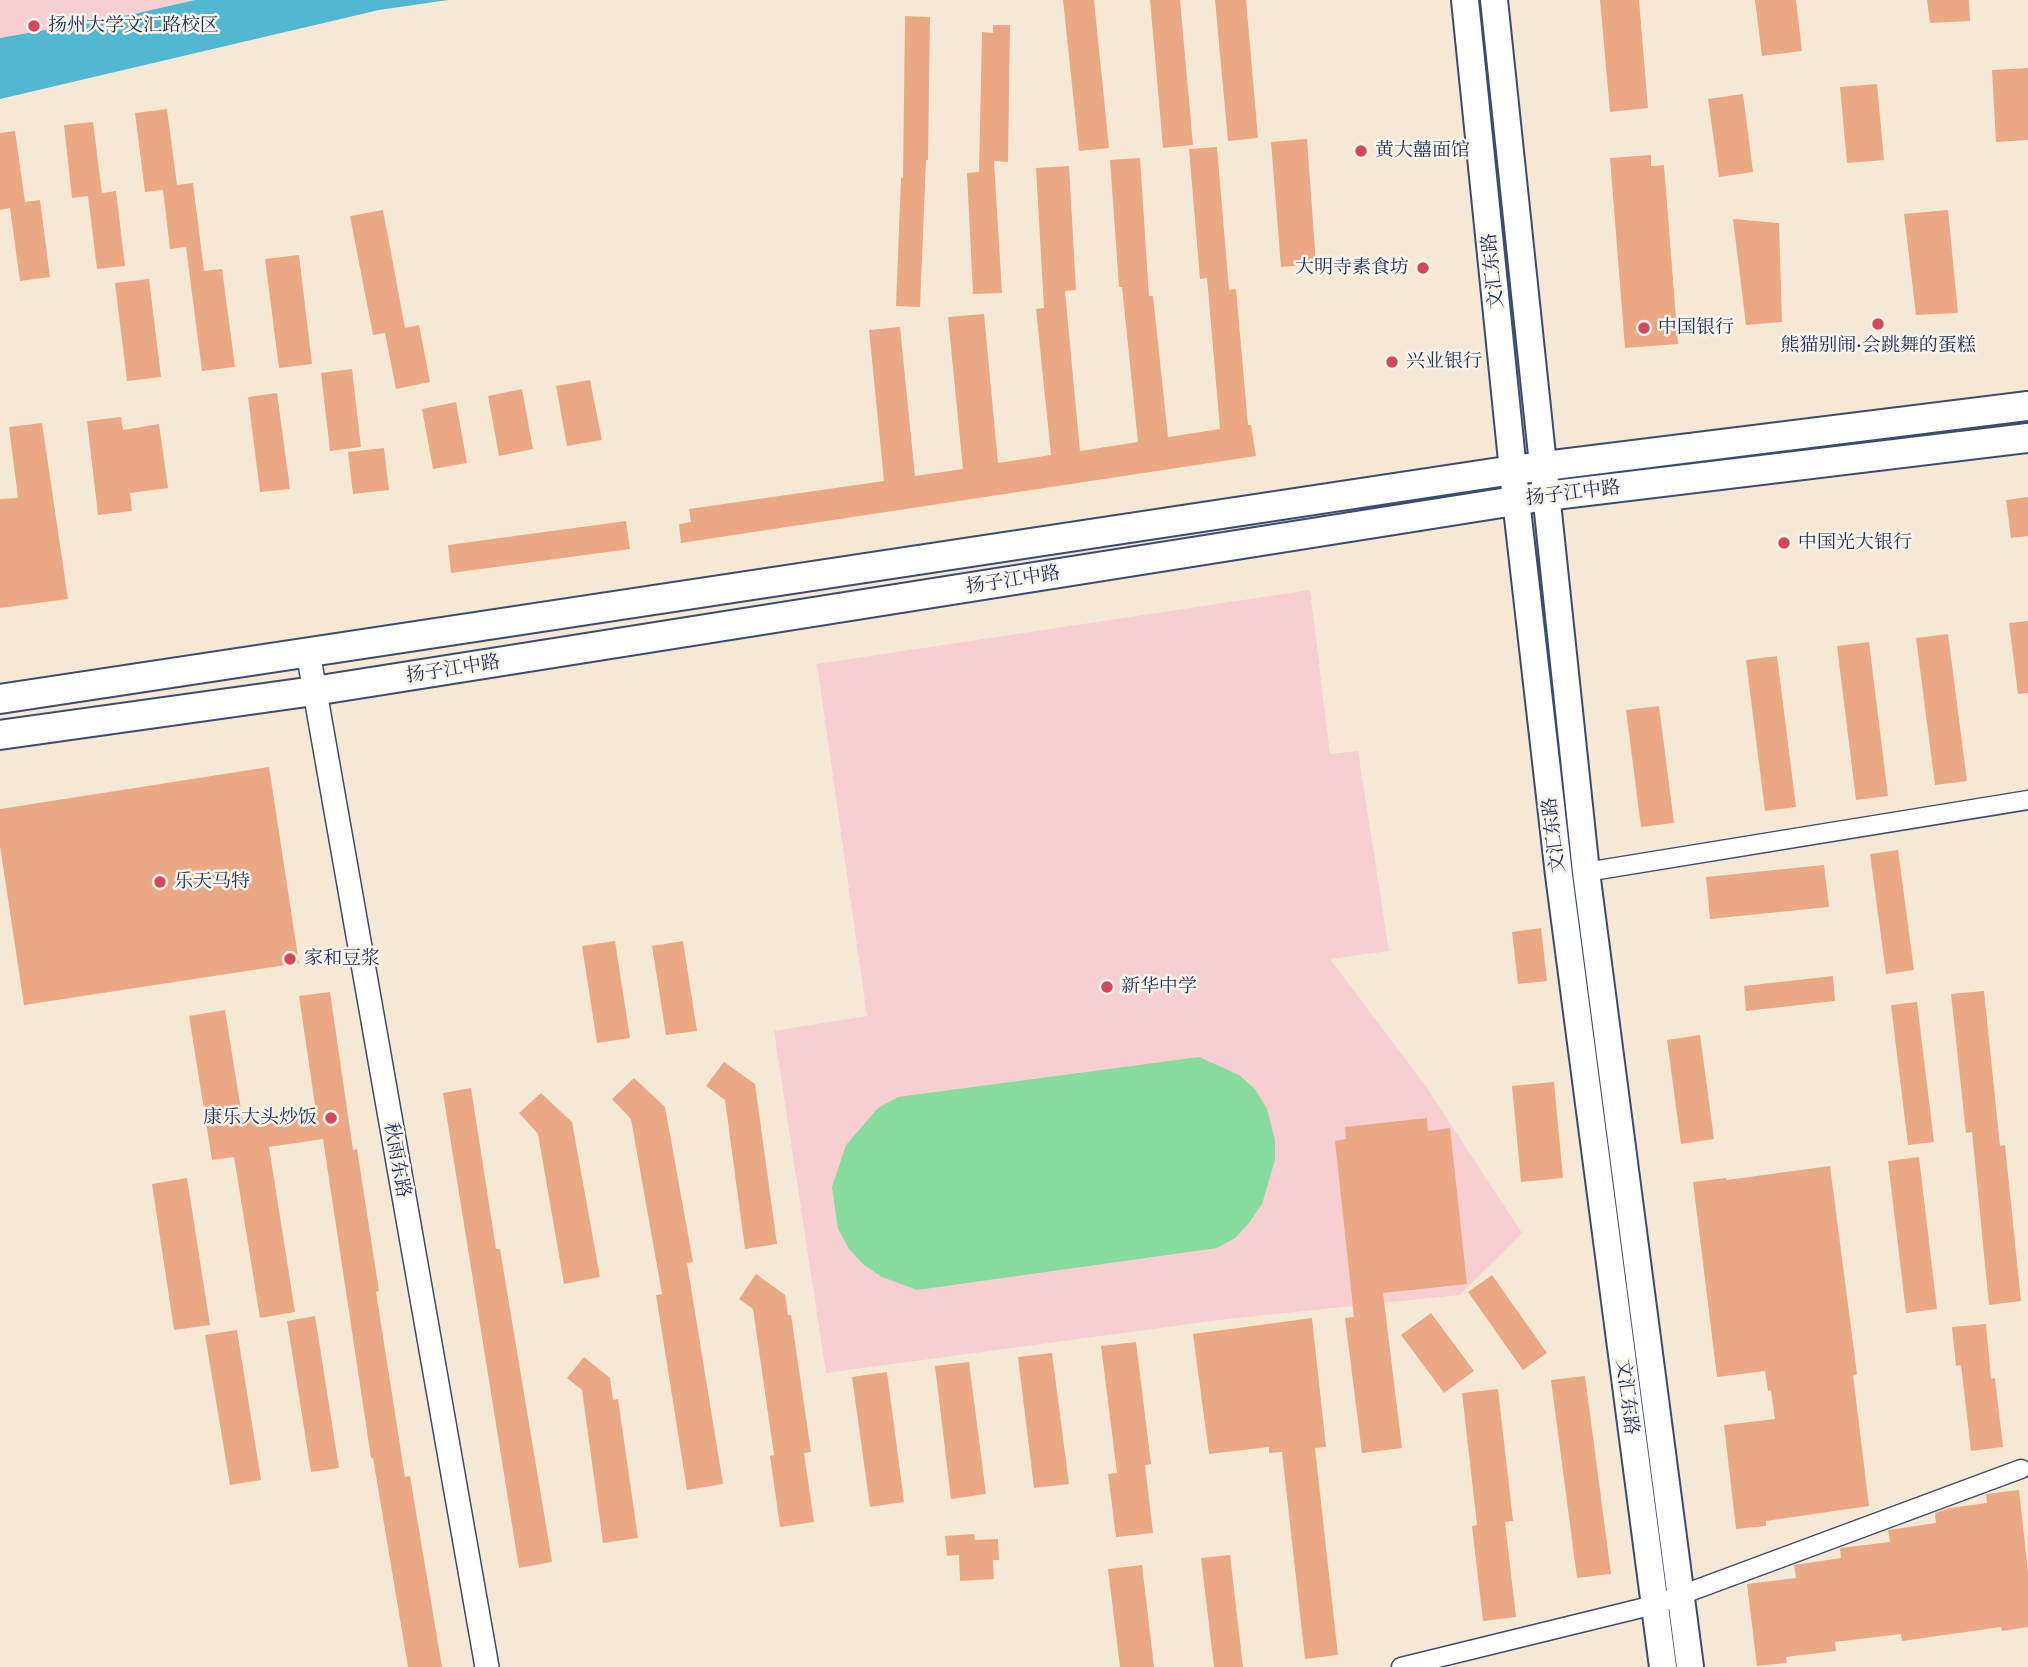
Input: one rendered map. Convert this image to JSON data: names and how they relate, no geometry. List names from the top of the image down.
{
  "streets": {
    "main road": ["文汇东路", "扬子江中路"],
    "street": ["秋雨东路"]
  },
  "crossings": [
    ["文汇东路", "扬子江中路"],
    ["扬子江中路", "秋雨东路"]
  ],
  "places": [
    "扬州大学文汇路校区",
    "黄大囍面馆",
    "大明寺素食坊",
    "熊猫别闹·会跳舞的蛋糕",
    "中国银行",
    "兴业银行",
    "中国光大银行",
    "乐天马特",
    "家和豆浆",
    "新华中学",
    "康乐大头炒饭"
  ]
}
